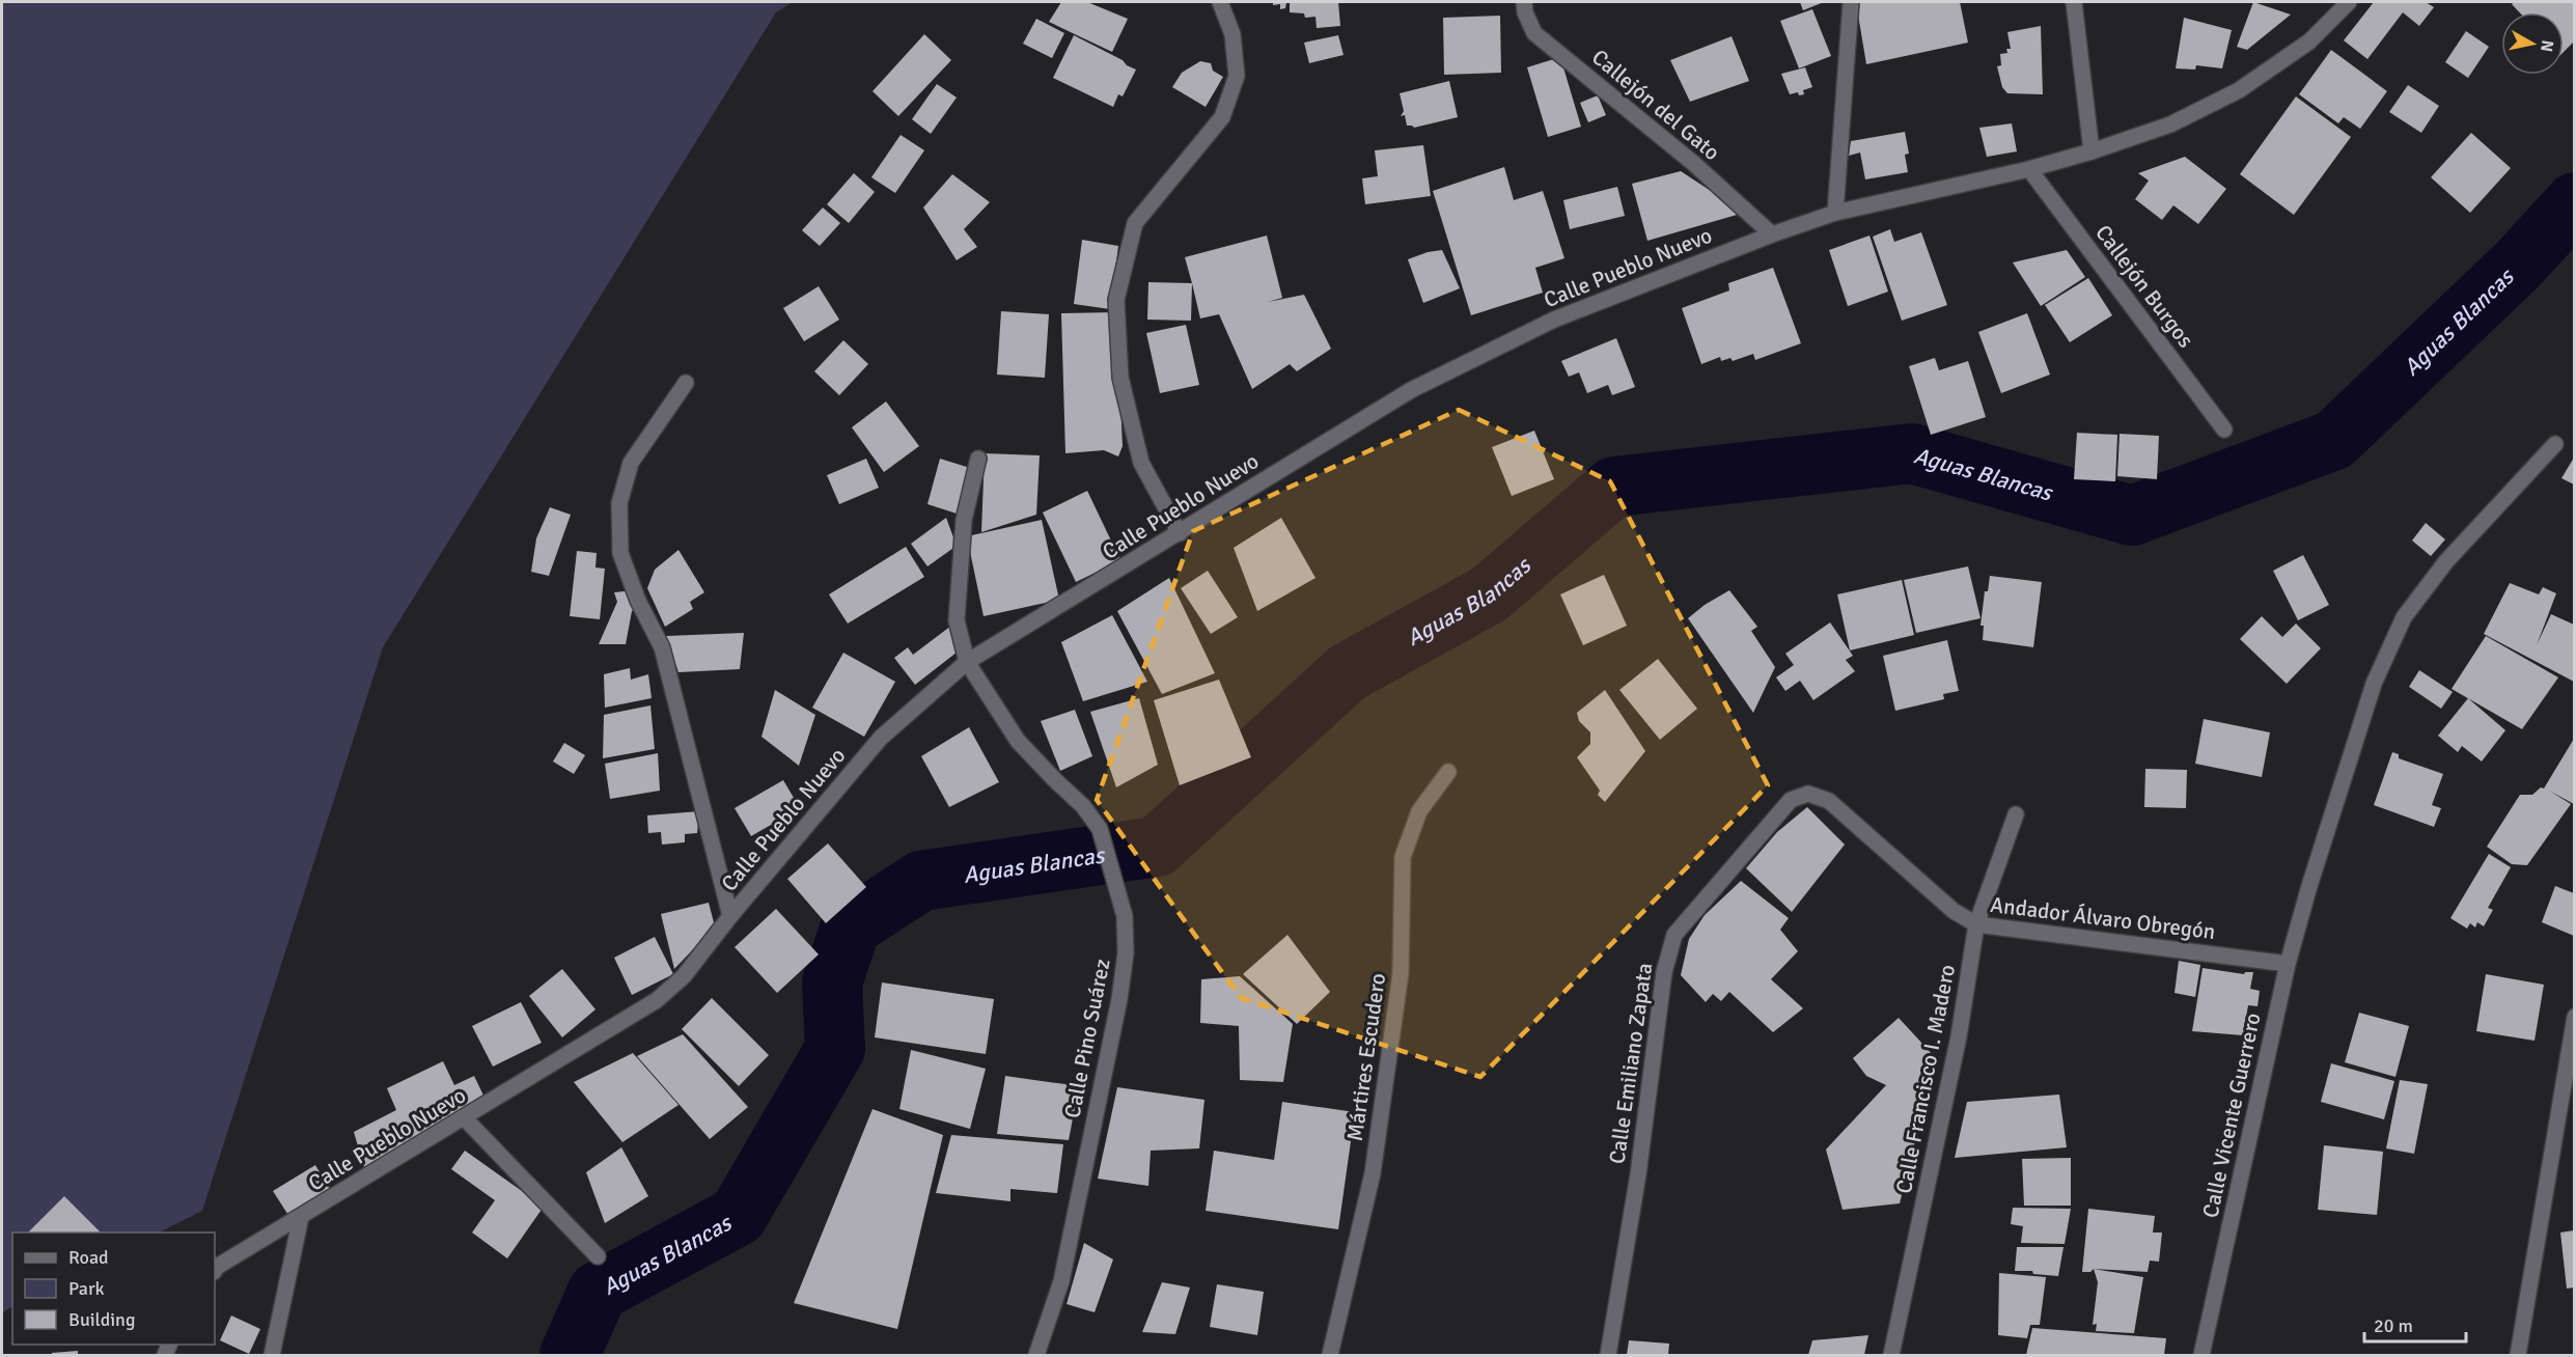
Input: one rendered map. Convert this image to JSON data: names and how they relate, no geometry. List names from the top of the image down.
{
  "streets": {
    "street": [
      "Callejón del Gato",
      "Calle Pueblo Nuevo",
      "Callejón Burgos",
      "Andador Álvaro Obregón",
      "Calle Pino Suárez",
      "Mártires Escudero",
      "Calle Emiliano Zapata",
      "Calle Francisco I. Madero",
      "Calle Vicente Guerrero"
    ]
  },
  "crossings": [
    ["Callejón del Gato", "Calle Pueblo Nuevo"],
    ["Calle Pueblo Nuevo", "Callejón Burgos"],
    ["Calle Pueblo Nuevo", "Calle Pino Suárez"],
    ["Andador Álvaro Obregón", "Calle Emiliano Zapata"],
    ["Andador Álvaro Obregón", "Calle Francisco I. Madero"],
    ["Andador Álvaro Obregón", "Calle Vicente Guerrero"]
  ],
  "water": ["Aguas Blancas"],
  "legend": ["Road", "Park", "Building"],
  "scale_bar": "20 m",
  "north": "right"
}
